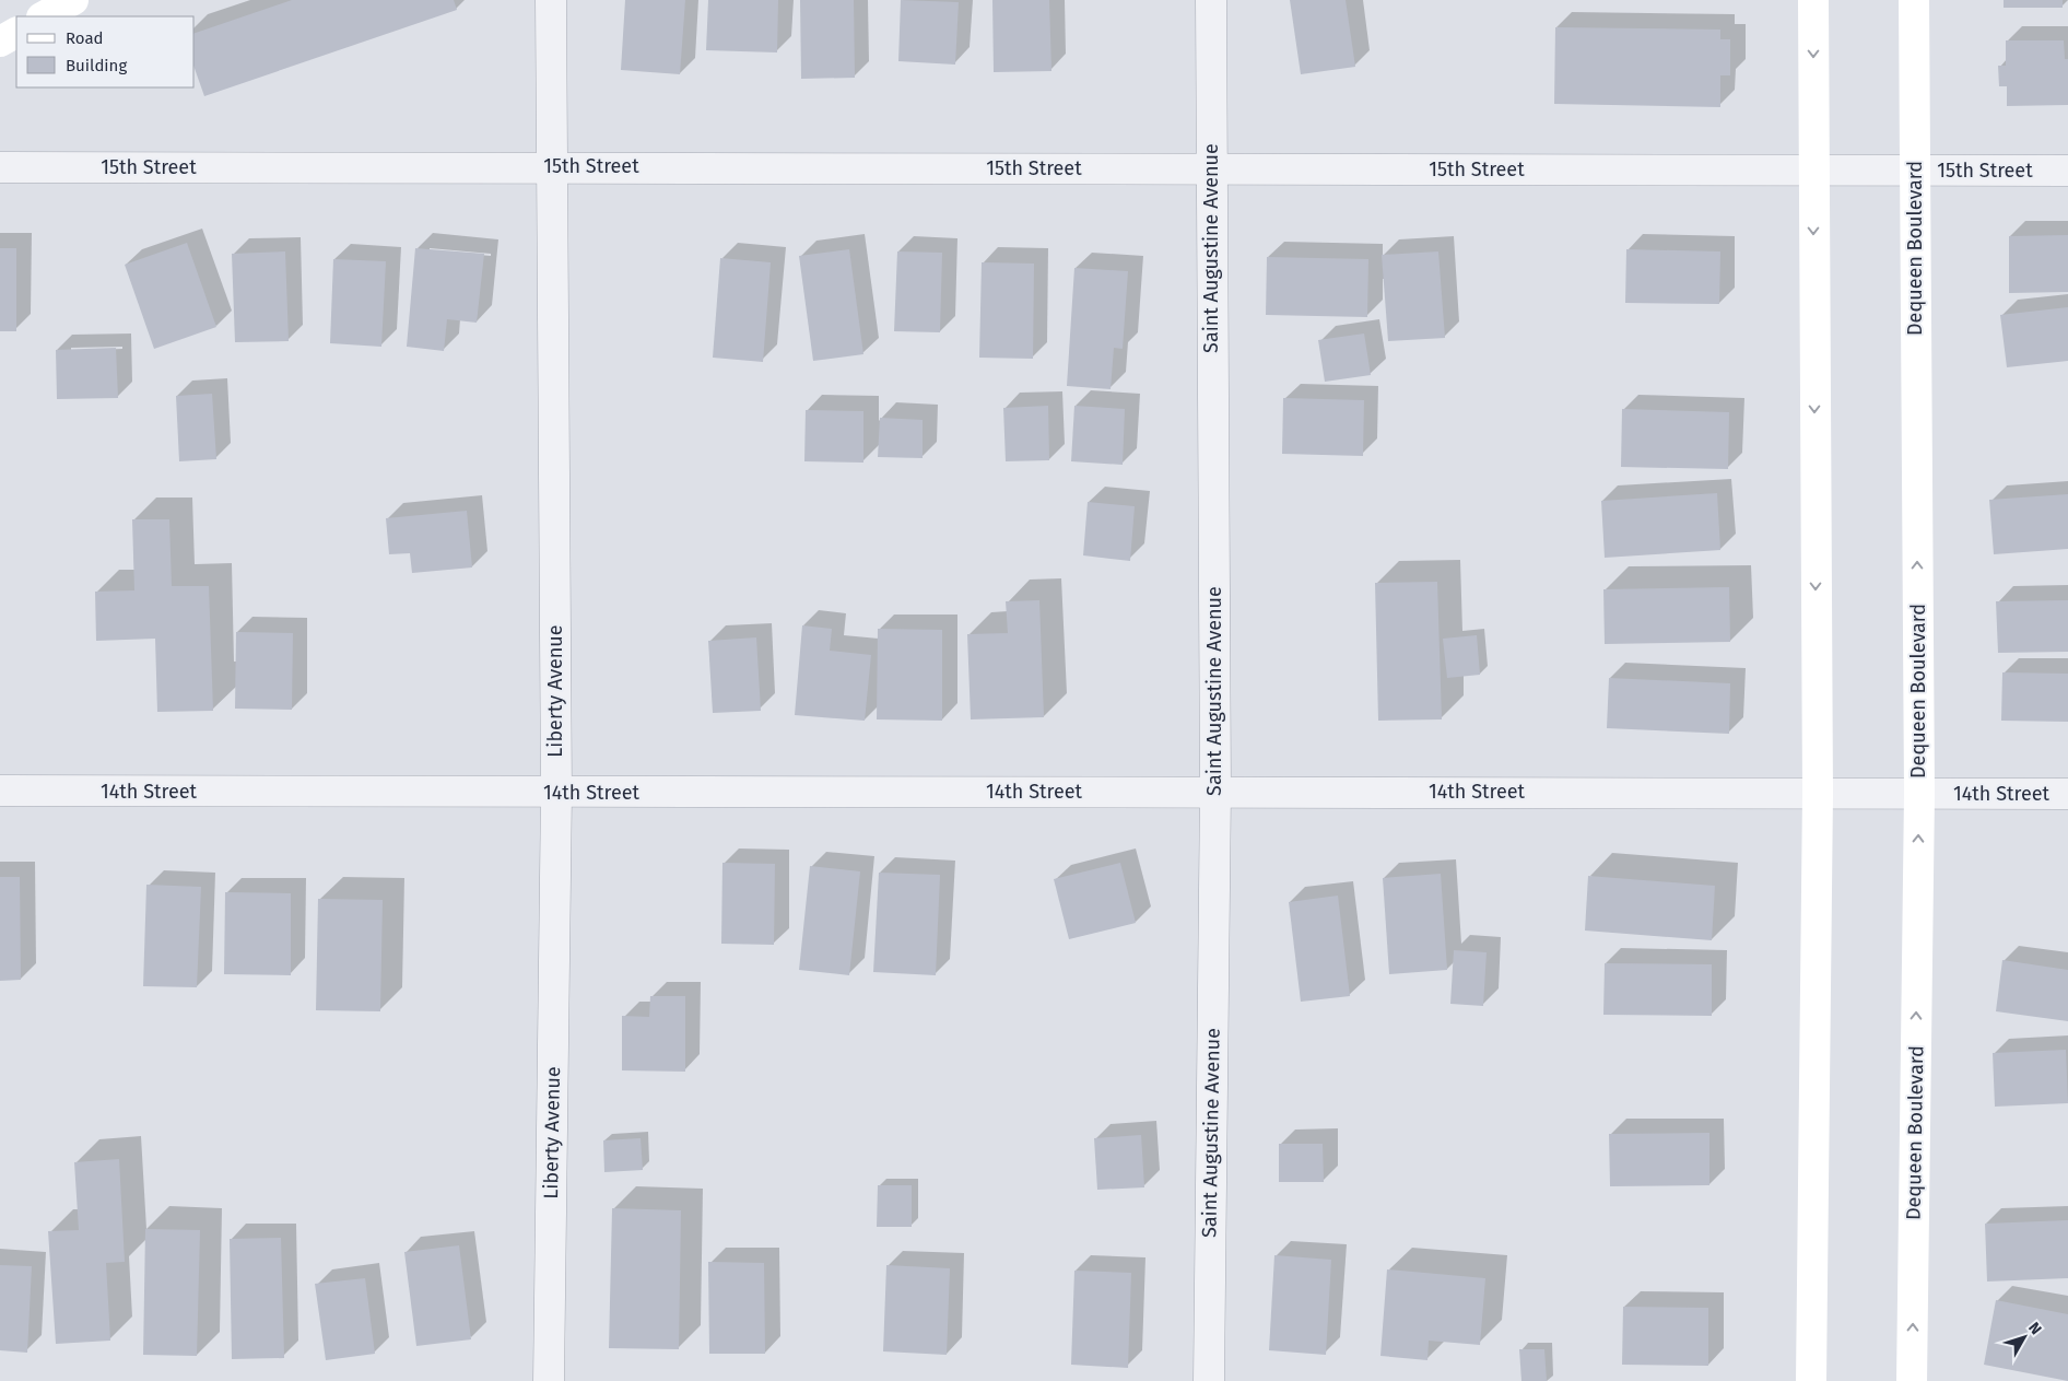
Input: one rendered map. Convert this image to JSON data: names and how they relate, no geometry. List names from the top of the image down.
{
  "streets": {
    "street": [
      "15th Street",
      "Saint Augustine Avenue",
      "Dequeen Boulevard",
      "Liberty Avenue",
      "14th Street"
    ]
  },
  "crossings": [
    ["15th Street", "Saint Augustine Avenue"],
    ["15th Street", "Dequeen Boulevard"],
    ["15th Street", "Liberty Avenue"],
    ["Saint Augustine Avenue", "14th Street"],
    ["Dequeen Boulevard", "14th Street"],
    ["Liberty Avenue", "14th Street"]
  ],
  "legend": ["Road", "Building"],
  "north": "top right"
}
